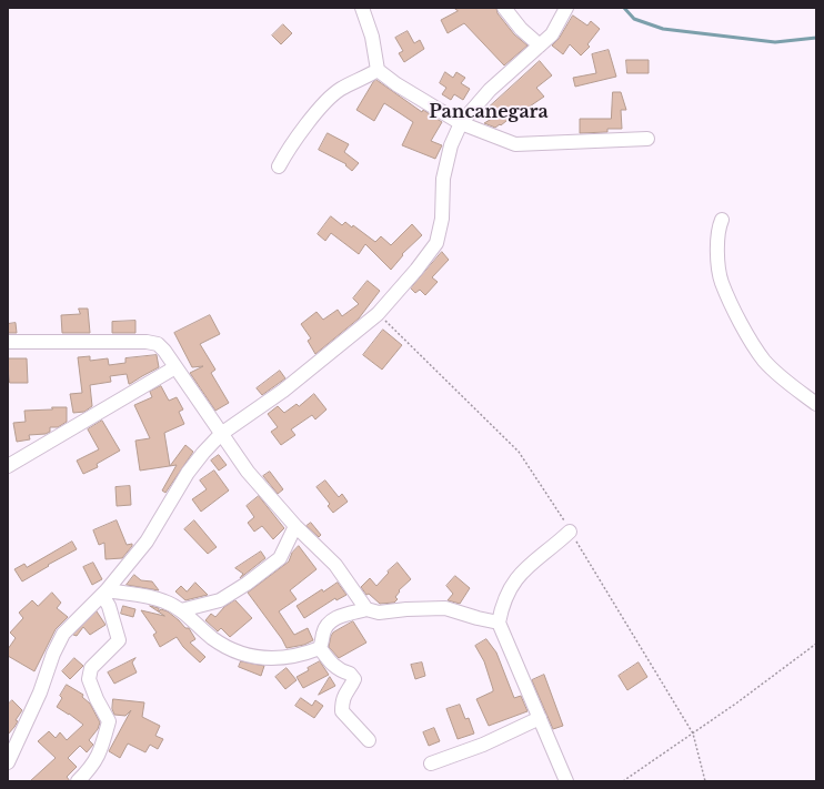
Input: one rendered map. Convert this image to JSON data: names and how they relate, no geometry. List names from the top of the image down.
{
  "districts": ["Pancanegara"]
}
